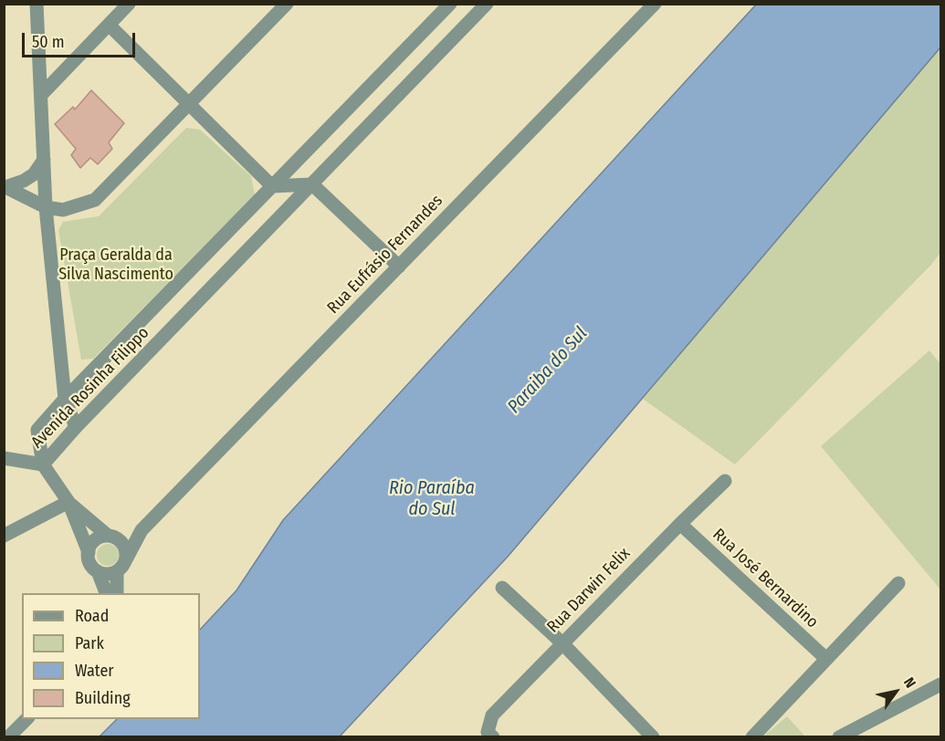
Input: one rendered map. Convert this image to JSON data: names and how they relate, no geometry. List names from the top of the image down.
{
  "streets": {
    "street": [
      "Rua Eufrásio Fernandes",
      "Avenida Rosinha Filippo",
      "Rua José Bernardino",
      "Rua Darwin Felix"
    ]
  },
  "crossings": [
    ["Rua José Bernardino", "Rua Darwin Felix"]
  ],
  "water": ["Paraiba do Sul", "Rio Paraíba do Sul"],
  "parks": ["Praça Geralda da Silva Nascimento"],
  "legend": [
    "Road",
    "Park",
    "Water",
    "Building"
  ],
  "scale_bar": "50 m",
  "north": "top right"
}
